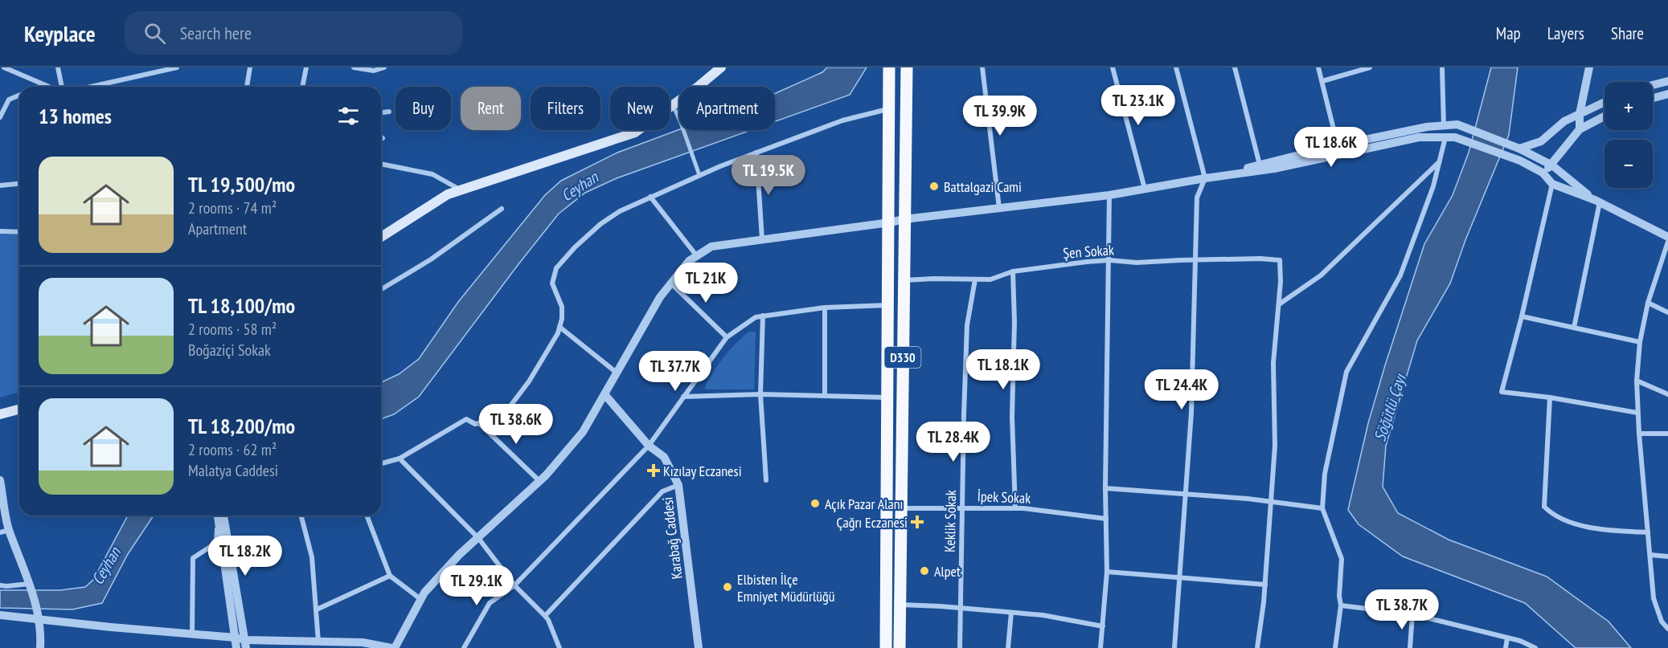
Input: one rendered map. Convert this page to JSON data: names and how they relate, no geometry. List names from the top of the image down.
{
  "streets": {
    "main road": ["D330"],
    "street": [
      "Şen Sokak",
      "İpek Sokak",
      "Keklik Sokak",
      "Karabağ Caddesi"
    ]
  },
  "crossings": [
    ["Şen Sokak", "D330"],
    ["Şen Sokak", "Keklik Sokak"],
    ["D330", "İpek Sokak"],
    ["İpek Sokak", "Keklik Sokak"]
  ],
  "water": ["Ceyhan", "Söğütlü Çayı"],
  "places": {
    "other": [
      "Battalgazi Cami",
      "Açık Pazar Alanı",
      "Alpet",
      "Elbisten İlçe Emniyet Müdürlüğü"
    ],
    "health": ["Kızılay Eczanesi", "Çağrı Eczanesi"]
  },
  "page": {
    "header": "Keyplace",
    "search": "Search here",
    "nav": ["Map", "Layers", "Share"],
    "map_buttons": ["+", "−"],
    "price": [
      "TL 23.1K",
      "TL 39.9K",
      "TL 18.6K",
      "TL 19.5K",
      "TL 21K",
      "TL 18.1K",
      "TL 37.7K",
      "TL 24.4K",
      "TL 38.6K",
      "TL 28.4K",
      "TL 18.2K",
      "TL 29.1K",
      "TL 38.7K"
    ],
    "chip": [
      "Buy",
      "Rent",
      "Filters",
      "New",
      "Apartment"
    ],
    "heading": "13 homes",
    "list": [
      {
        "name": "TL 19,500/mo",
        "note": "2 rooms · 74 m² · Apartment"
      },
      {
        "name": "TL 18,100/mo",
        "note": "2 rooms · 58 m² · Boğaziçi Sokak"
      },
      {
        "name": "TL 18,200/mo",
        "note": "2 rooms · 62 m² · Malatya Caddesi"
      }
    ]
  }
}
